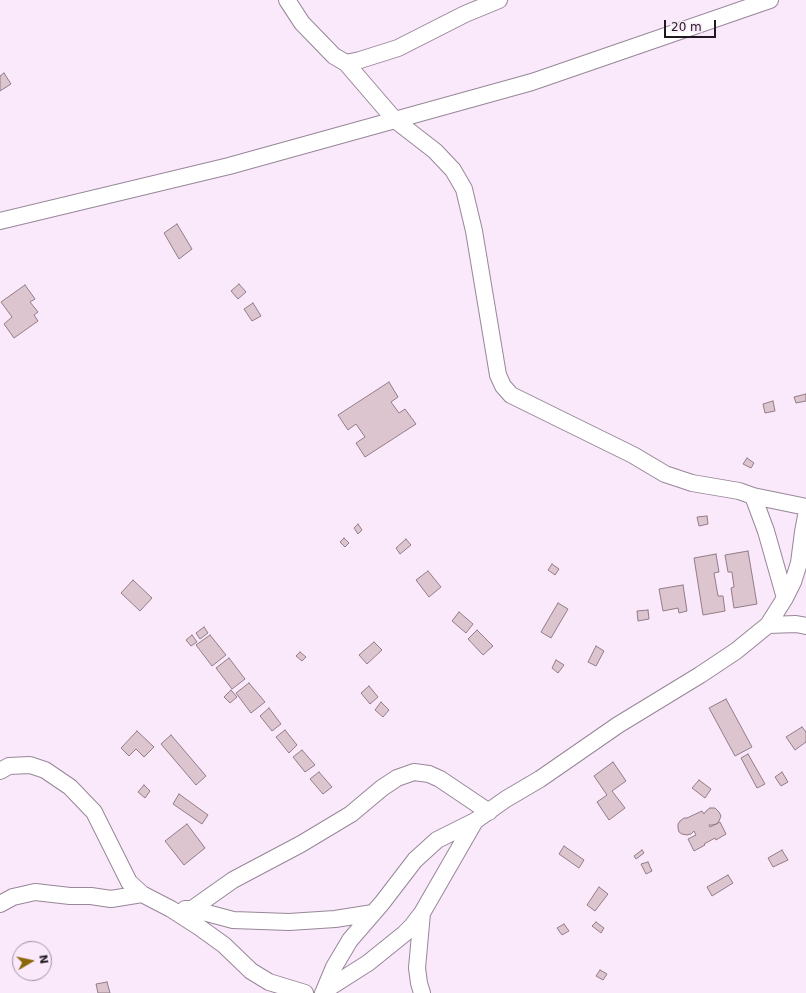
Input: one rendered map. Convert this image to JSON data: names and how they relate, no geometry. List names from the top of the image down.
{
  "scale_bar": "20 m",
  "north": "right"
}
